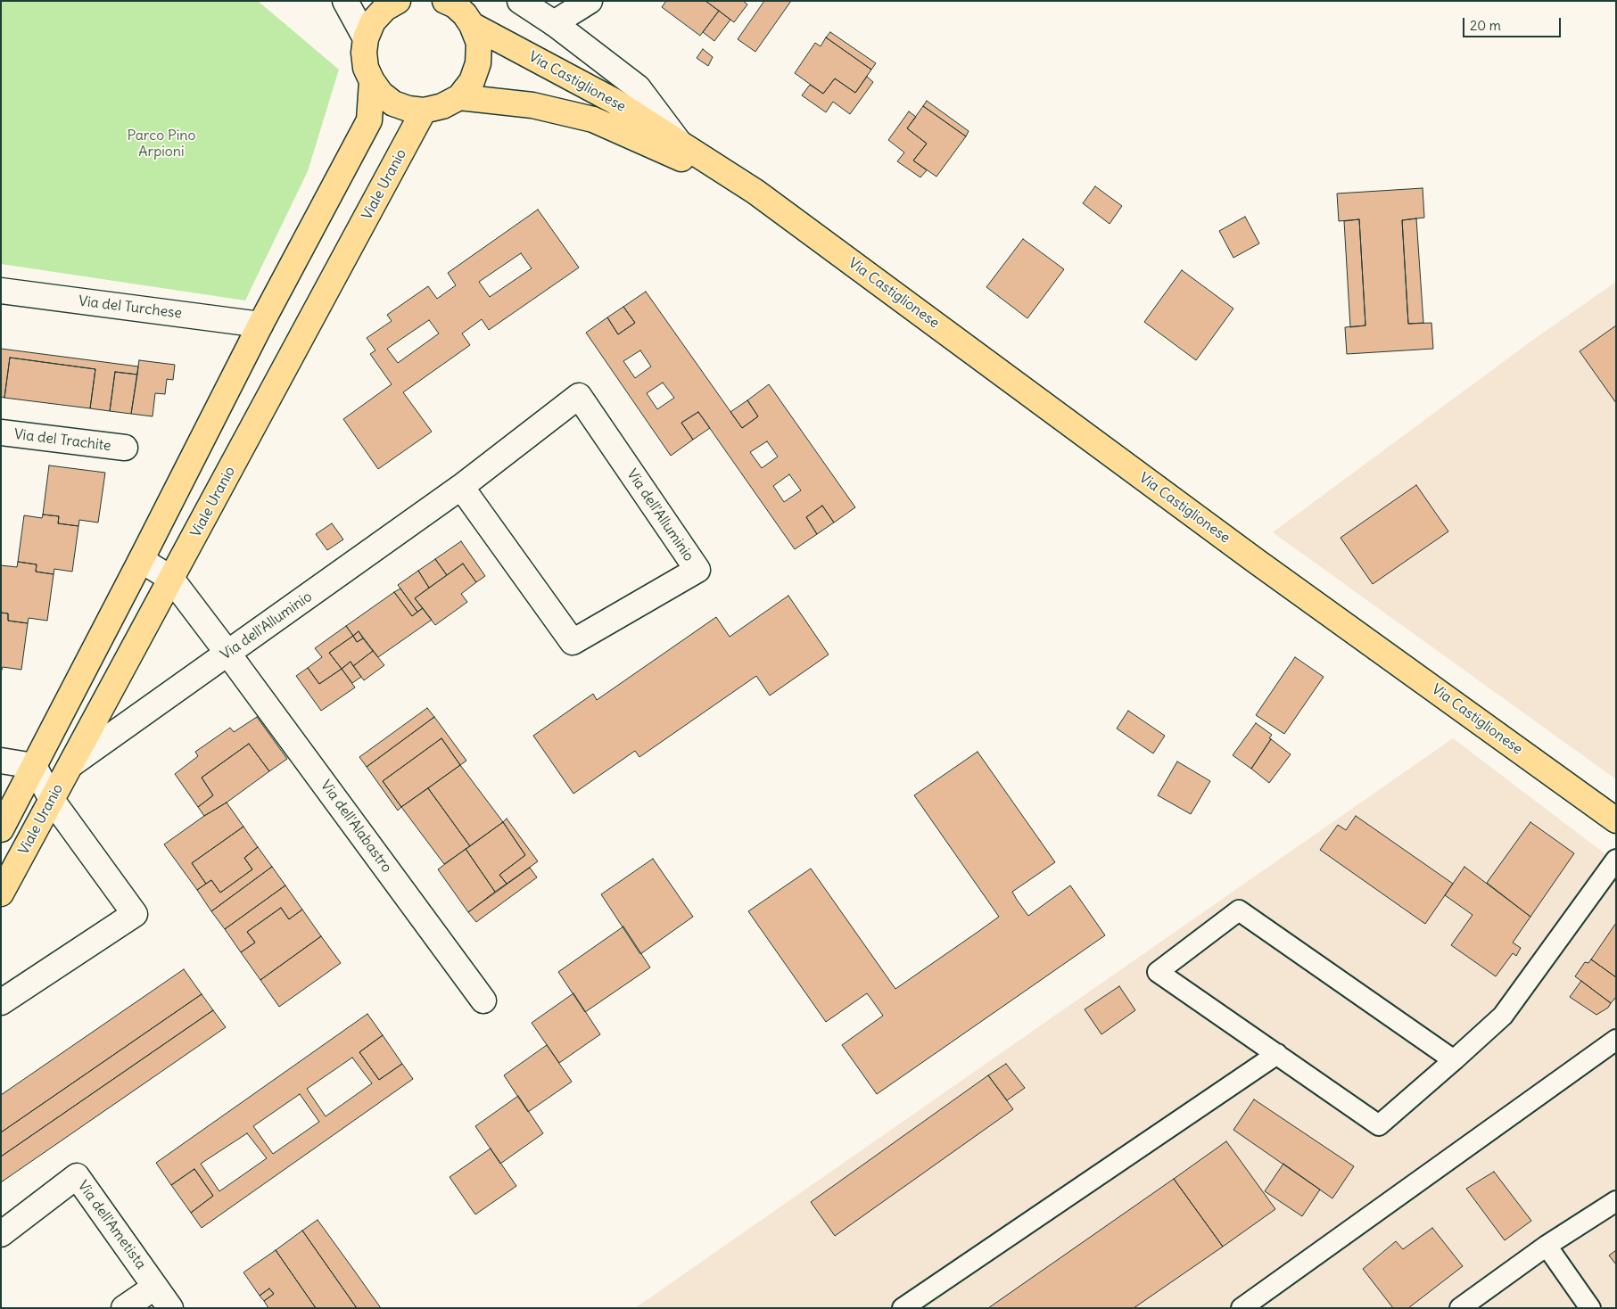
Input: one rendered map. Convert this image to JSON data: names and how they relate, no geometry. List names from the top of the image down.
{
  "streets": {
    "main road": ["Via Castiglionese", "Viale Uranio"],
    "street": [
      "Via del Turchese",
      "Via del Trachite",
      "Via dell'Alluminio",
      "Via dell'Alabastro",
      "Via dell'Ametista"
    ]
  },
  "crossings": [
    ["Via Castiglionese", "Viale Uranio"],
    ["Viale Uranio", "Via dell'Alluminio"],
    ["Viale Uranio", "Via dell'Alabastro"],
    ["Via dell'Alluminio", "Via dell'Alabastro"]
  ],
  "parks": ["Parco Pino Arpioni"],
  "scale_bar": "20 m"
}
